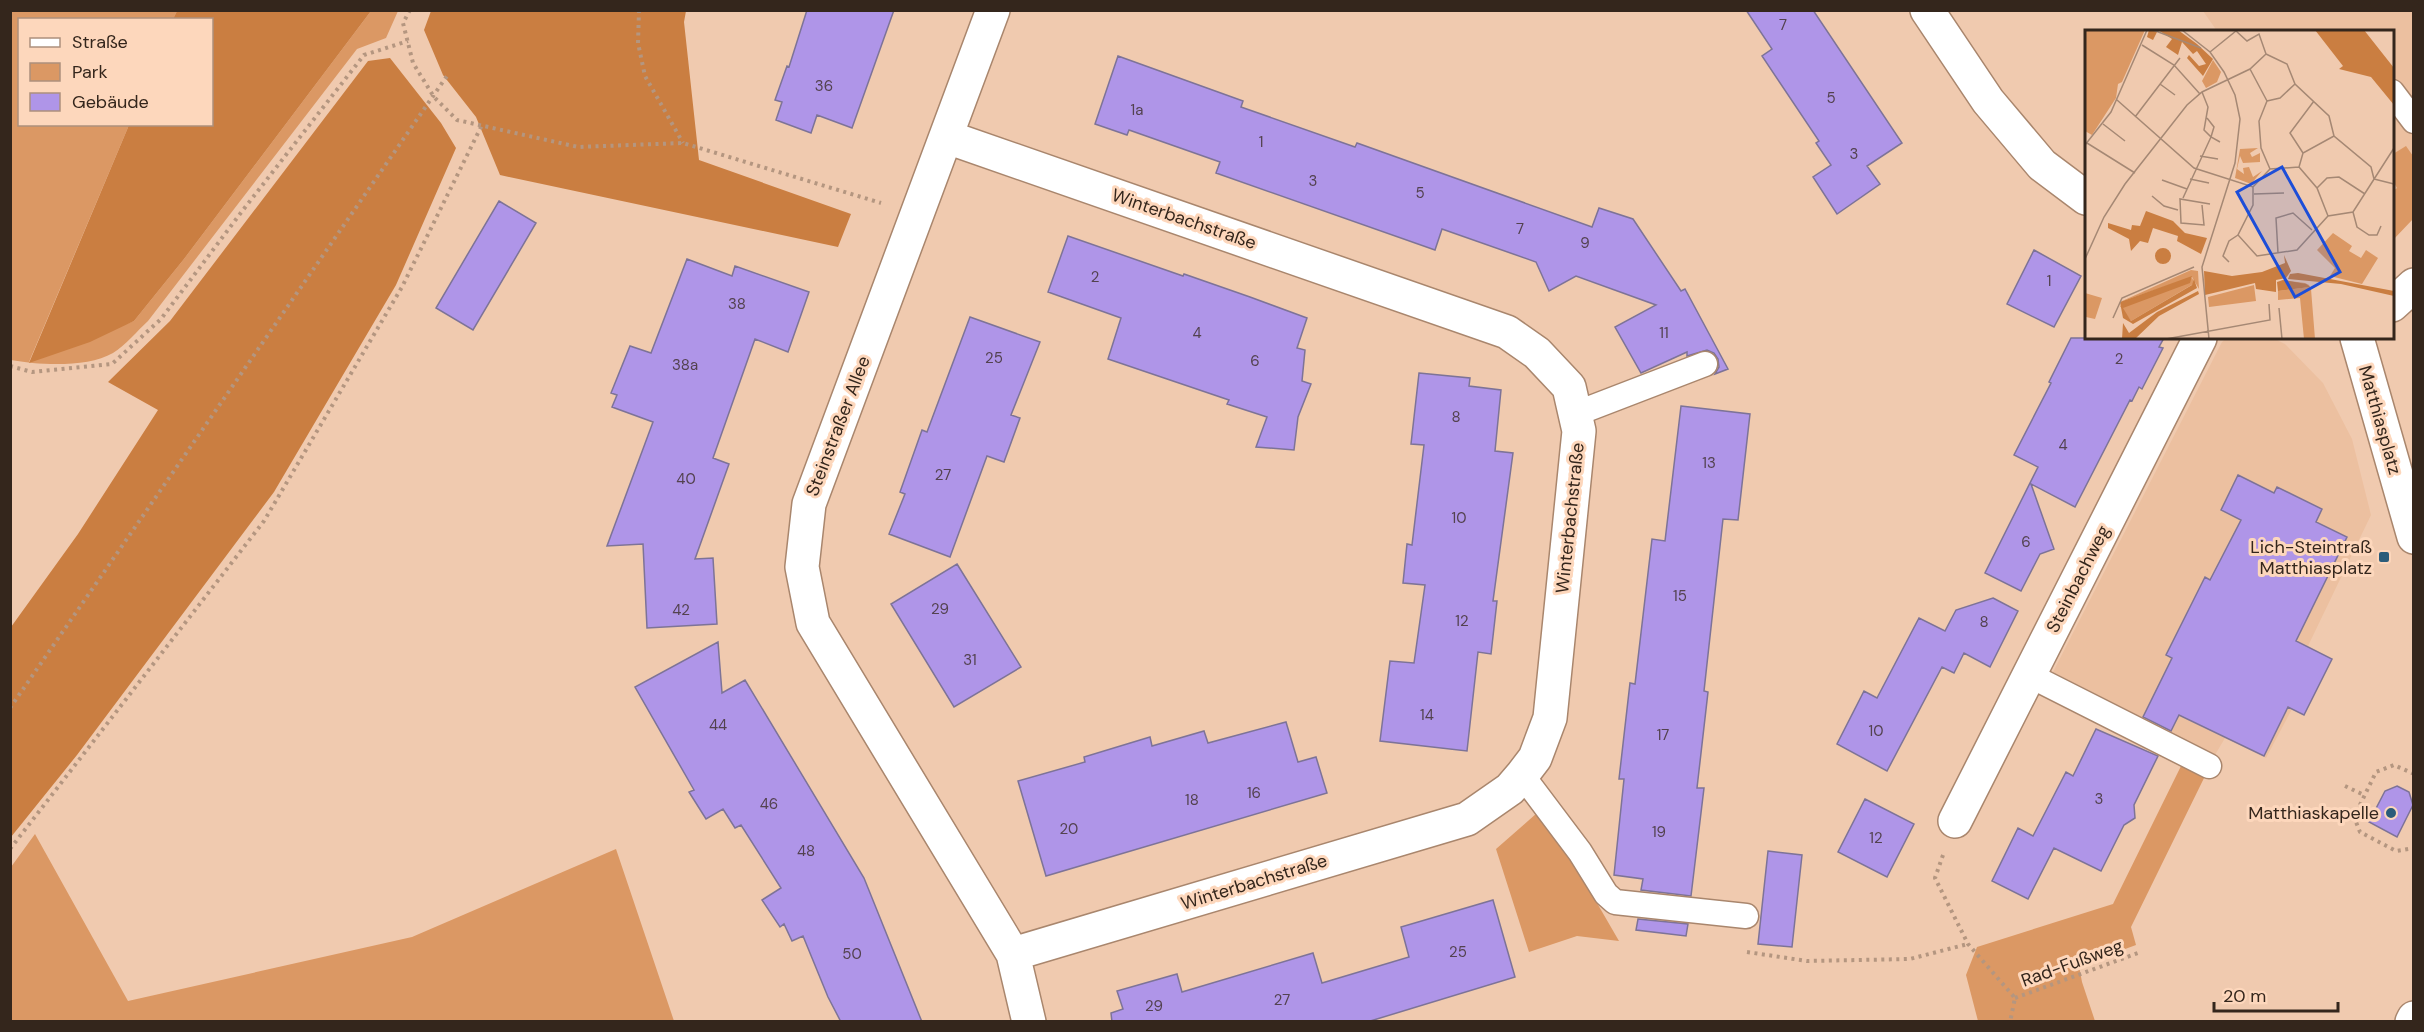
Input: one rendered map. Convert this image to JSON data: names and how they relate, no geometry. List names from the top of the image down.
{
  "streets": {
    "street": [
      "Winterbachstraße",
      "Matthiasplatz",
      "Steinstraßer Allee",
      "Steinbachweg"
    ],
    "path": ["Rad-Fußweg"]
  },
  "crossings": [
    ["Winterbachstraße", "Steinstraßer Allee"]
  ],
  "places": {
    "transit": ["Lich-Steintraß Matthiasplatz"],
    "other": ["Matthiaskapelle"]
  },
  "house_numbers": [
    "7",
    "36",
    "5",
    "1a",
    "1",
    "3",
    "3",
    "5",
    "7",
    "9",
    "2",
    "1",
    "38",
    "4",
    "11",
    "25",
    "2",
    "6",
    "38a",
    "8",
    "4",
    "13",
    "27",
    "40",
    "10",
    "6",
    "15",
    "29",
    "42",
    "12",
    "8",
    "31",
    "14",
    "44",
    "10",
    "17",
    "16",
    "3",
    "18",
    "46",
    "20",
    "19",
    "12",
    "48",
    "25",
    "50",
    "27",
    "29"
  ],
  "legend": ["Straße", "Park", "Gebäude"],
  "scale_bar": "20 m"
}
